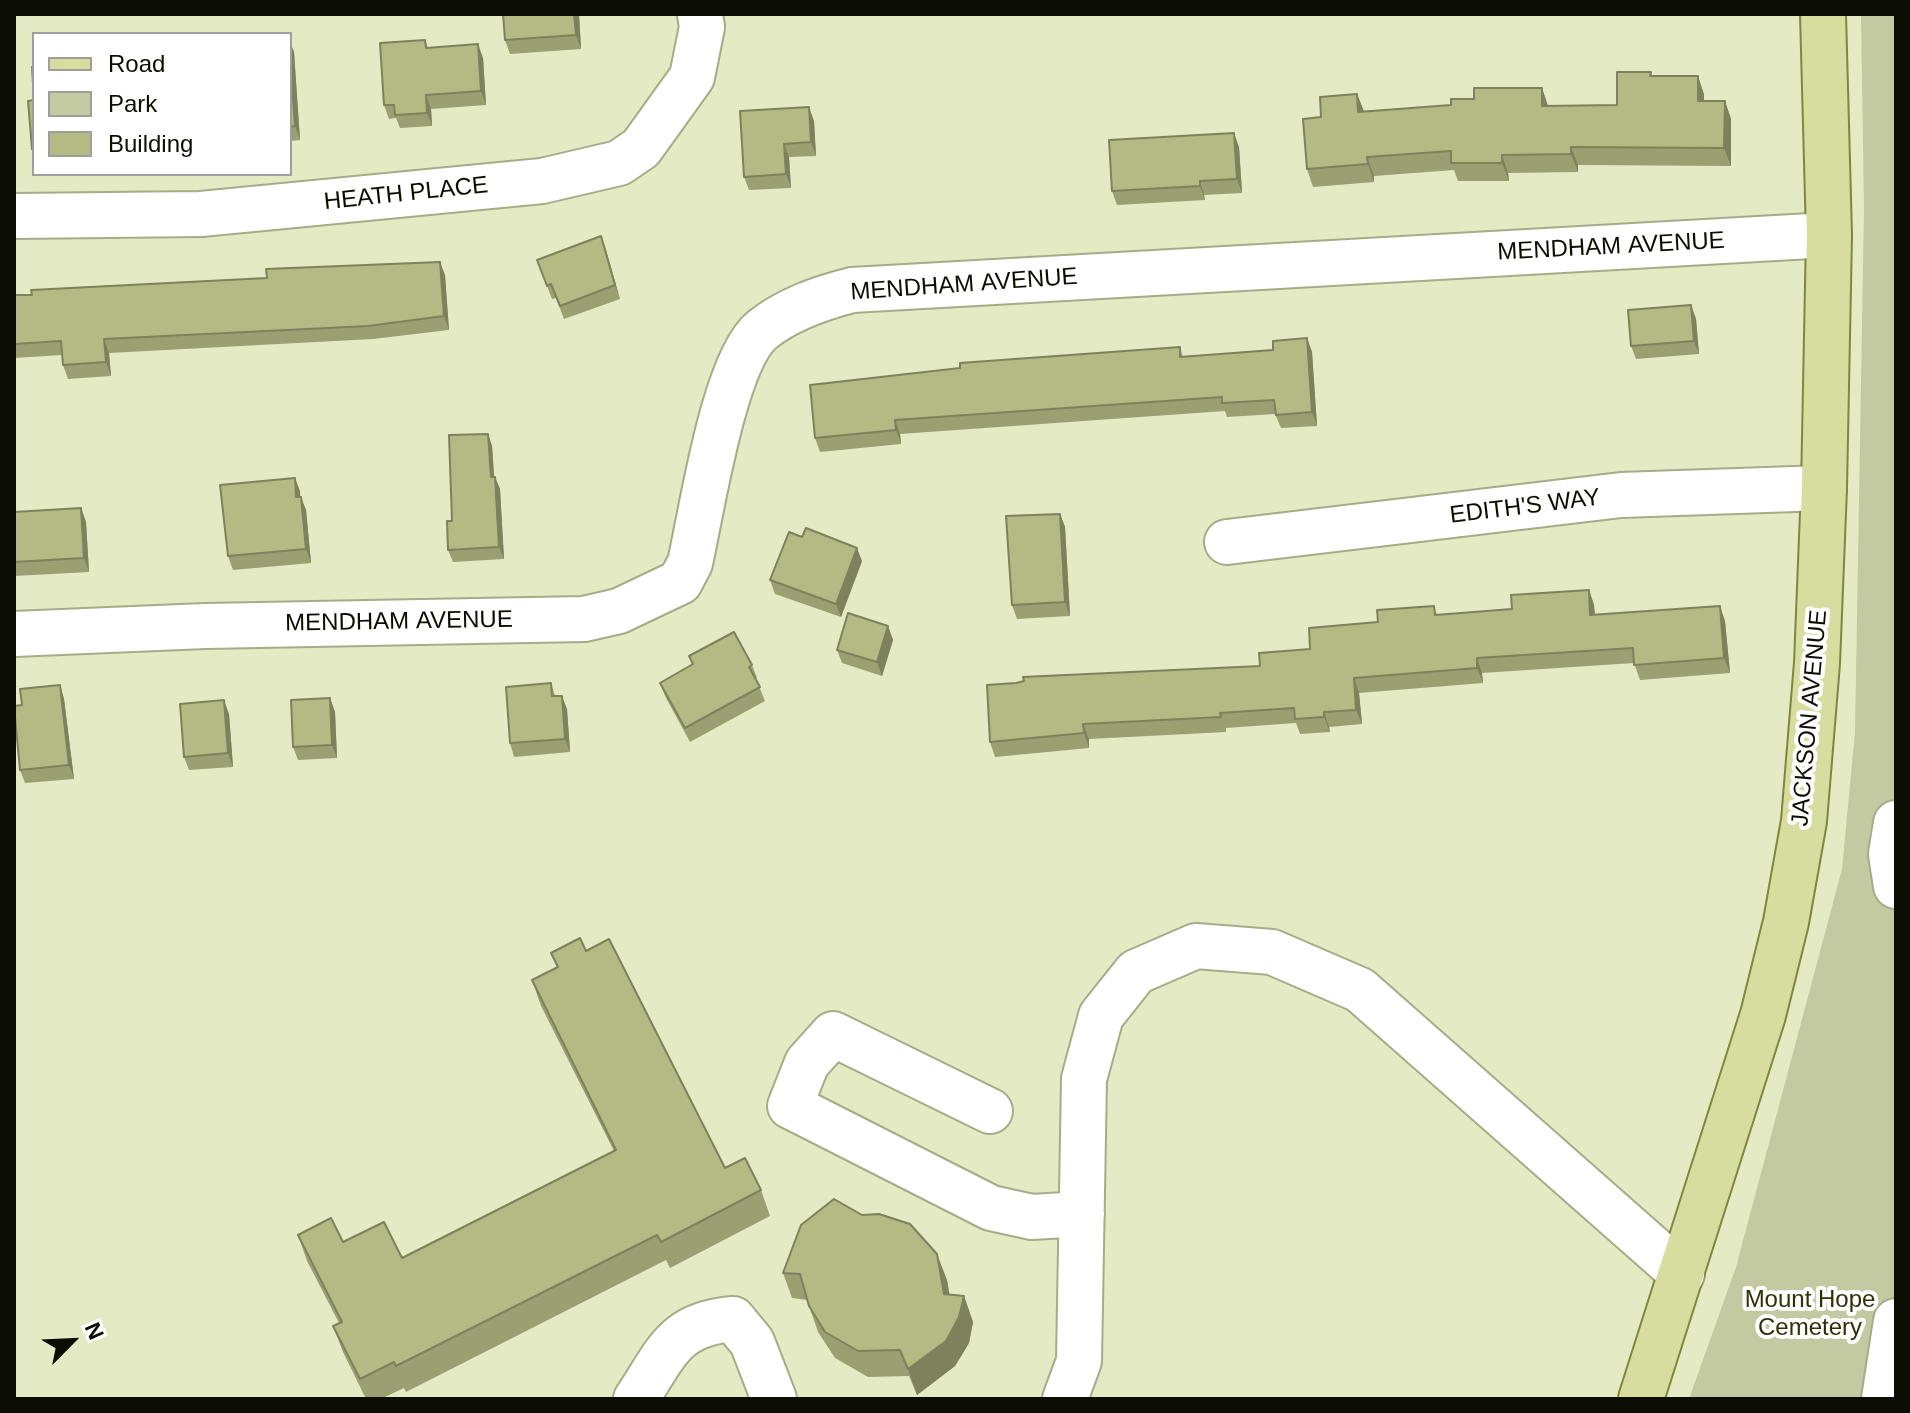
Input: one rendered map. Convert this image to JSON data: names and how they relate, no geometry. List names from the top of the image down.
{
  "streets": {
    "main road": ["JACKSON AVENUE"],
    "street": ["HEATH PLACE", "MENDHAM AVENUE", "EDITH'S WAY"]
  },
  "crossings": [
    ["MENDHAM AVENUE", "JACKSON AVENUE"],
    ["EDITH'S WAY", "JACKSON AVENUE"]
  ],
  "parks": ["Mount Hope Cemetery"],
  "legend": ["Road", "Park", "Building"],
  "north": "top right"
}
